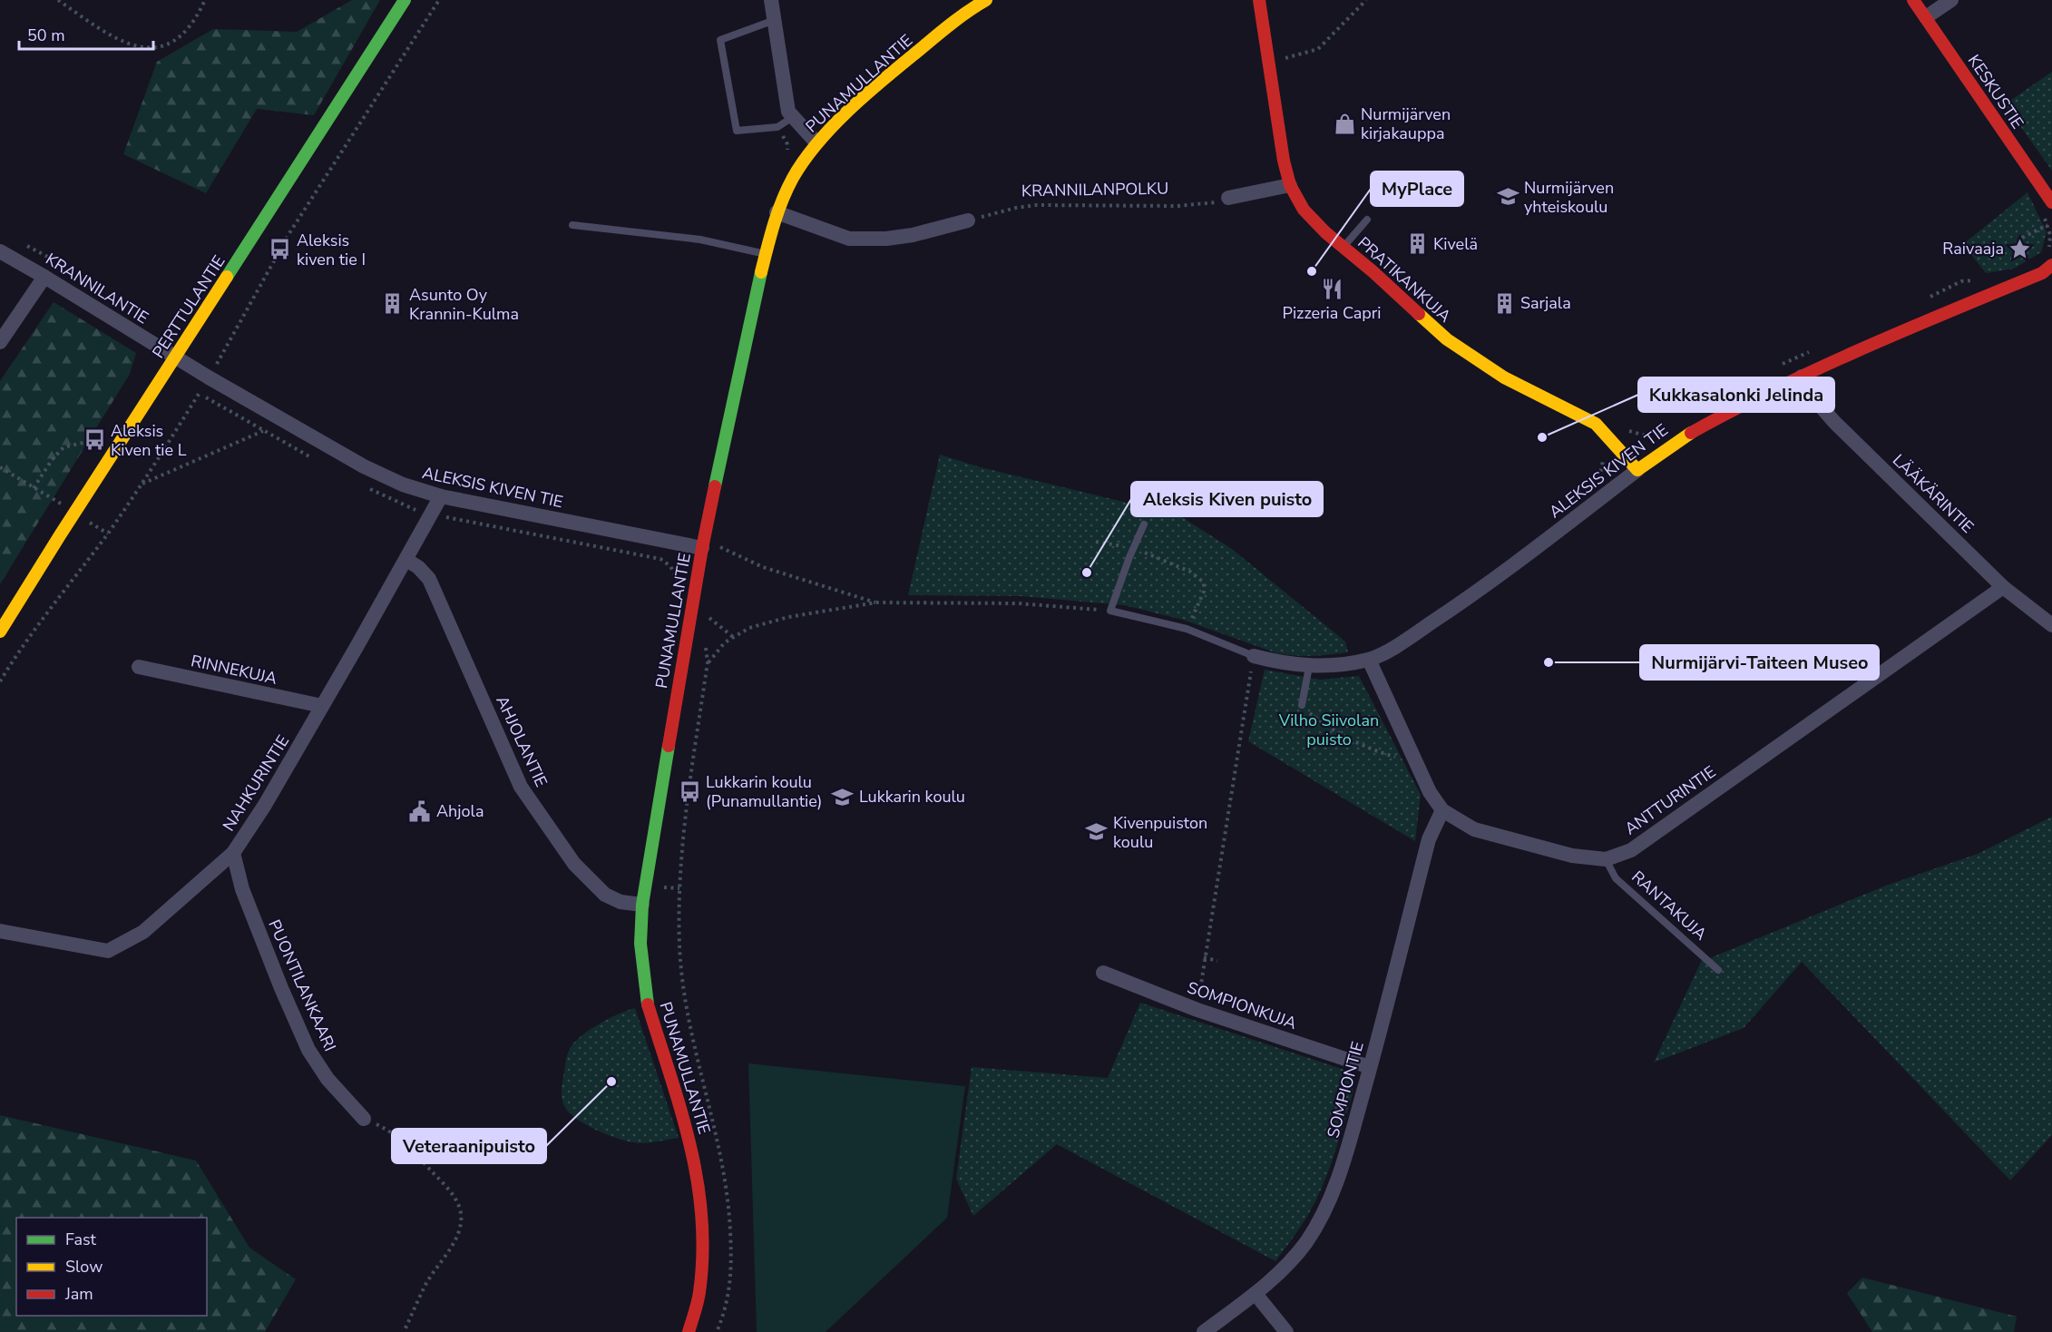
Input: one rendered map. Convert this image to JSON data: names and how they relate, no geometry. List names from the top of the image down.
{
  "streets": {
    "street": [
      "PUNAMULLANTIE",
      "KESKUSTIE",
      "PRATIKANKUJA",
      "KRANNILANTIE",
      "PERTTULANTIE",
      "ALEKSIS KIVEN TIE",
      "LÄÄKÄRINTIE",
      "RINNEKUJA",
      "AHJOLANTIE",
      "NAHKURINTIE",
      "ANTTURINTIE",
      "PUONTILANKAARI",
      "SOMPIONKUJA",
      "SOMPIONTIE"
    ],
    "lane": ["RANTAKUJA"],
    "path": ["KRANNILANPOLKU"]
  },
  "crossings": [
    ["PUNAMULLANTIE", "ALEKSIS KIVEN TIE"],
    ["PUNAMULLANTIE", "AHJOLANTIE"],
    ["PRATIKANKUJA", "ALEKSIS KIVEN TIE"],
    ["KRANNILANTIE", "PERTTULANTIE"],
    ["KRANNILANTIE", "ALEKSIS KIVEN TIE"],
    ["PERTTULANTIE", "ALEKSIS KIVEN TIE"],
    ["ALEKSIS KIVEN TIE", "LÄÄKÄRINTIE"],
    ["ALEKSIS KIVEN TIE", "NAHKURINTIE"],
    ["ALEKSIS KIVEN TIE", "ANTTURINTIE"],
    ["LÄÄKÄRINTIE", "ANTTURINTIE"],
    ["RINNEKUJA", "NAHKURINTIE"],
    ["AHJOLANTIE", "NAHKURINTIE"],
    ["NAHKURINTIE", "PUONTILANKAARI"],
    ["ANTTURINTIE", "RANTAKUJA"],
    ["ANTTURINTIE", "SOMPIONTIE"],
    ["SOMPIONKUJA", "SOMPIONTIE"]
  ],
  "parks": ["Vilho Siivolan puisto"],
  "places": {
    "shop": ["Nurmijärven kirjakauppa"],
    "school or university": ["Nurmijärven yhteiskoulu", "Lukkarin koulu", "Kivenpuiston koulu"],
    "building": ["Kivelä", "Sarjala", "Asunto Oy Krannin-Kulma"],
    "place": ["Raivaaja"],
    "bus stop": ["Aleksis kiven tie I", "Aleksis Kiven tie L", "Lukkarin koulu (Punamullantie)"],
    "other": [
      "MyPlace",
      "Kukkasalonki Jelinda",
      "Aleksis Kiven puisto",
      "Nurmijärvi-Taiteen Museo",
      "Veteraanipuisto"
    ],
    "restaurant": ["Pizzeria Capri"],
    "public building": ["Ahjola"]
  },
  "legend": ["Fast", "Slow", "Jam"],
  "scale_bar": "50 m"
}
